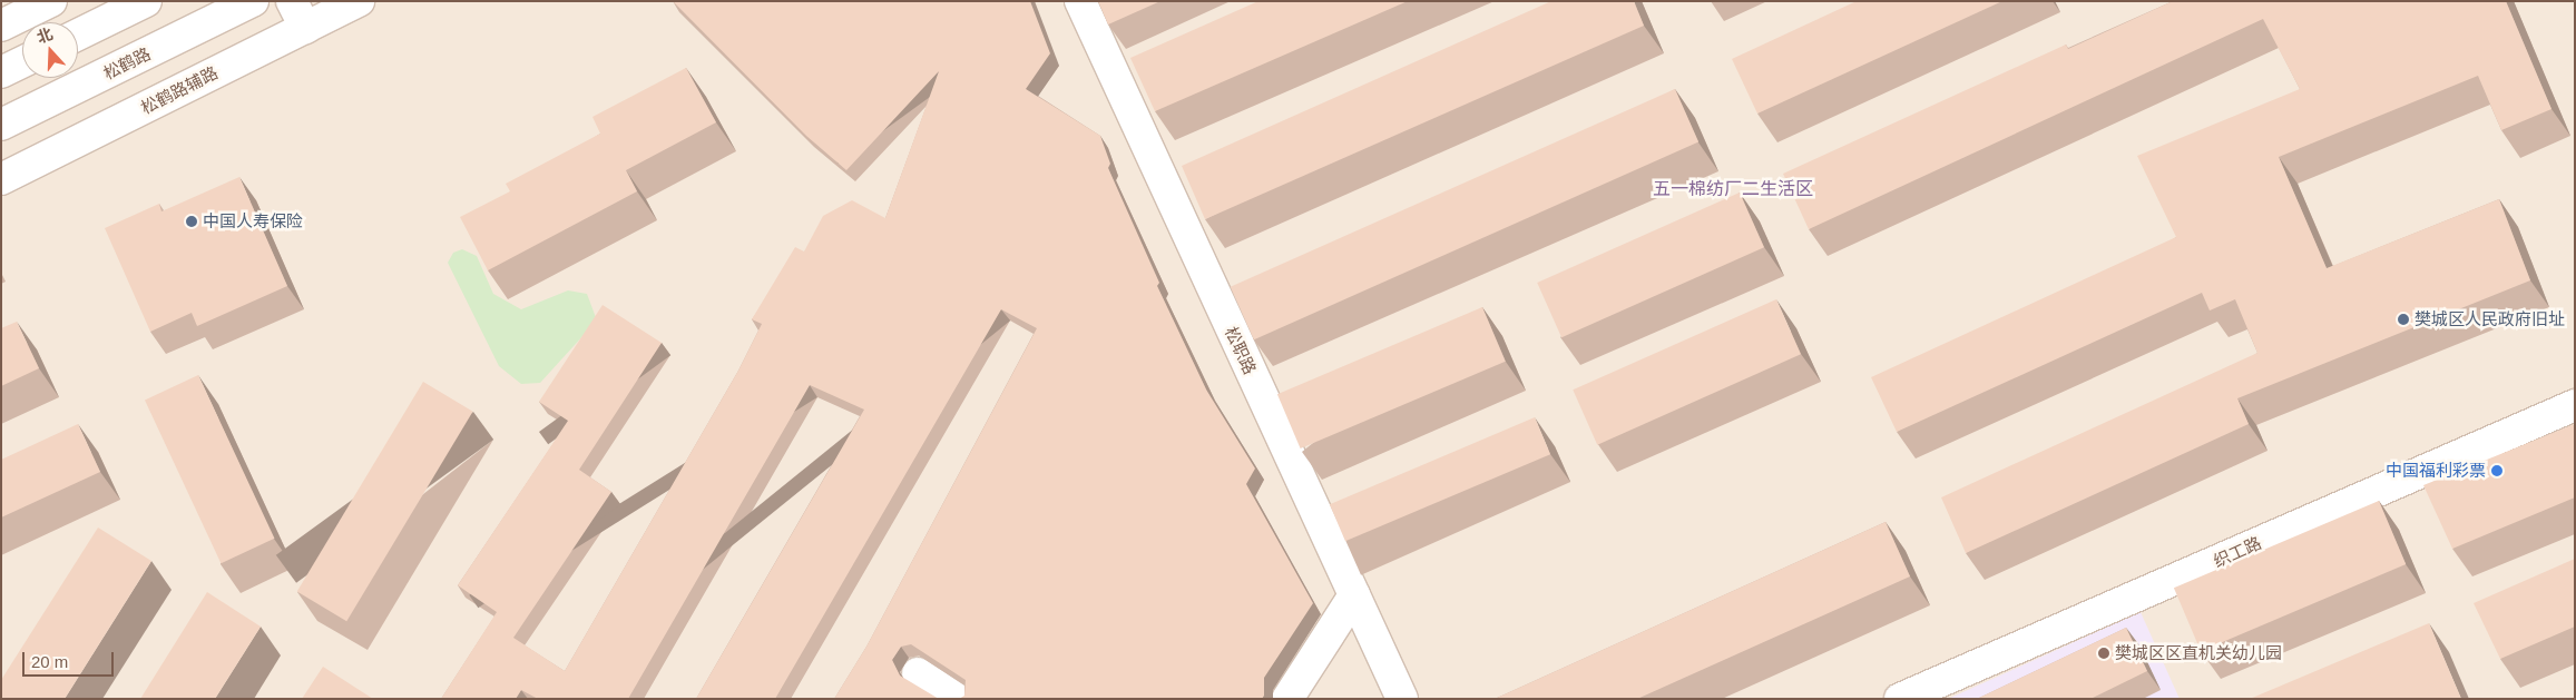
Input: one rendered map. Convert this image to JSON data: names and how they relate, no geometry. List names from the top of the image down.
{
  "streets": {
    "street": [
      "松鹤路",
      "松鹤路辅路",
      "松职路",
      "织工路"
    ]
  },
  "districts": ["五一棉纺厂二生活区"],
  "places": [
    "中国人寿保险",
    "樊城区人民政府旧址",
    "中国福利彩票",
    "樊城区区直机关幼儿园"
  ],
  "scale_bar": "20 m",
  "north": "top"
}
